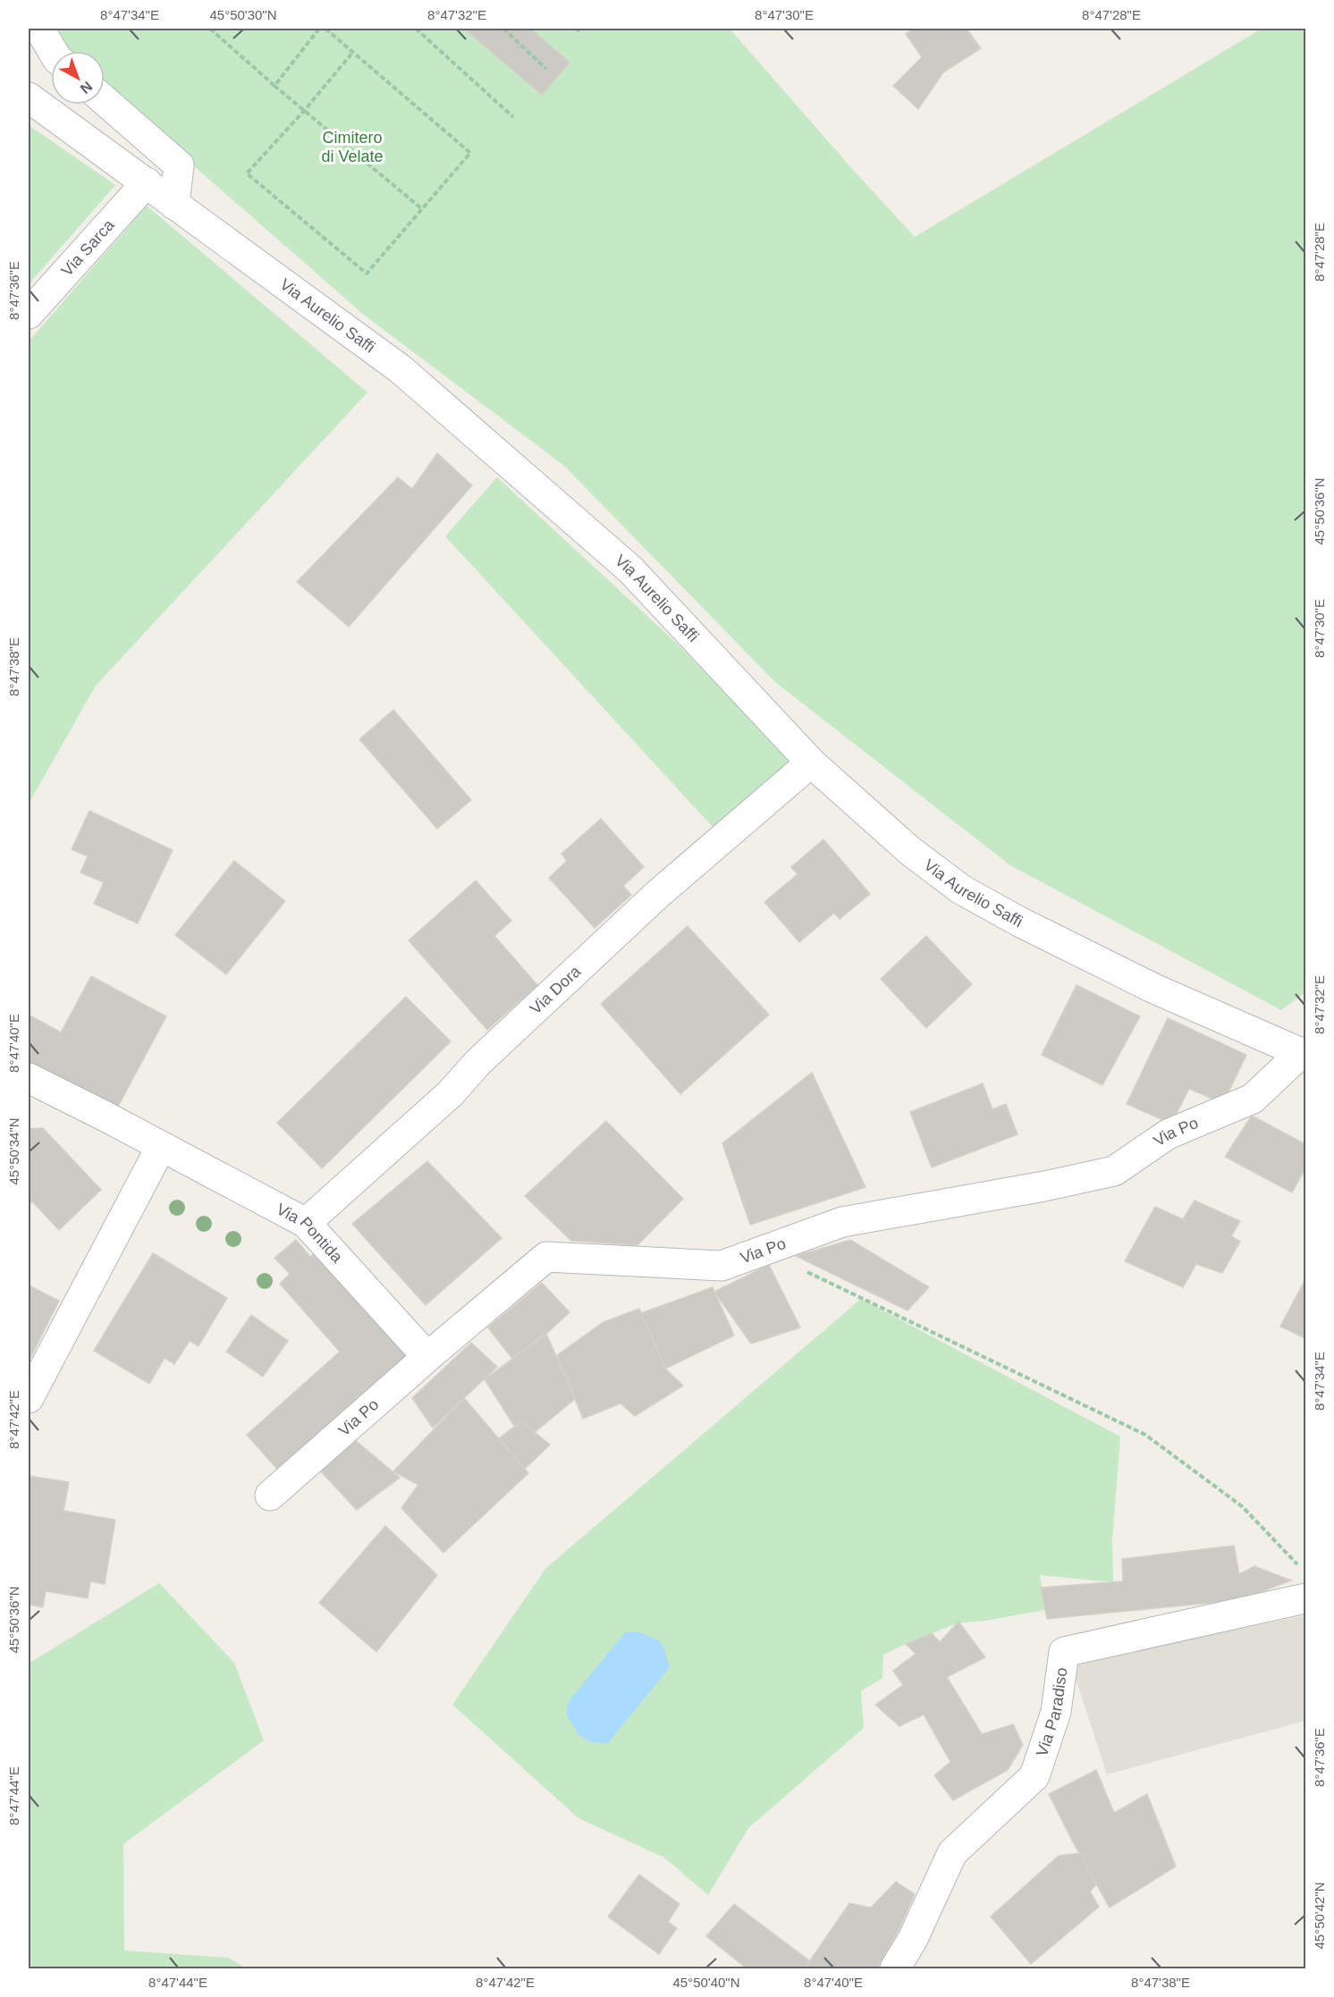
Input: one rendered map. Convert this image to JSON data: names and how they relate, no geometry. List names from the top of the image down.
{
  "streets": {
    "street": [
      "Via Sarca",
      "Via Aurelio Saffi",
      "Via Dora",
      "Via Po",
      "Via Pontida",
      "Via Paradiso"
    ]
  },
  "crossings": [
    ["Via Sarca", "Via Aurelio Saffi"],
    ["Via Aurelio Saffi", "Via Dora"],
    ["Via Aurelio Saffi", "Via Po"],
    ["Via Dora", "Via Pontida"],
    ["Via Po", "Via Pontida"]
  ],
  "parks": ["Cimitero di Velate"],
  "north": "bottom right",
  "coordinates": [
    "8°47'34\"E",
    "45°50'30\"N",
    "8°47'32\"E",
    "8°47'30\"E",
    "8°47'28\"E",
    "8°47'36\"E",
    "45°50'36\"N",
    "8°47'38\"E",
    "8°47'40\"E",
    "45°50'34\"N",
    "8°47'42\"E",
    "8°47'44\"E",
    "45°50'42\"N",
    "45°50'40\"N"
  ]
}
